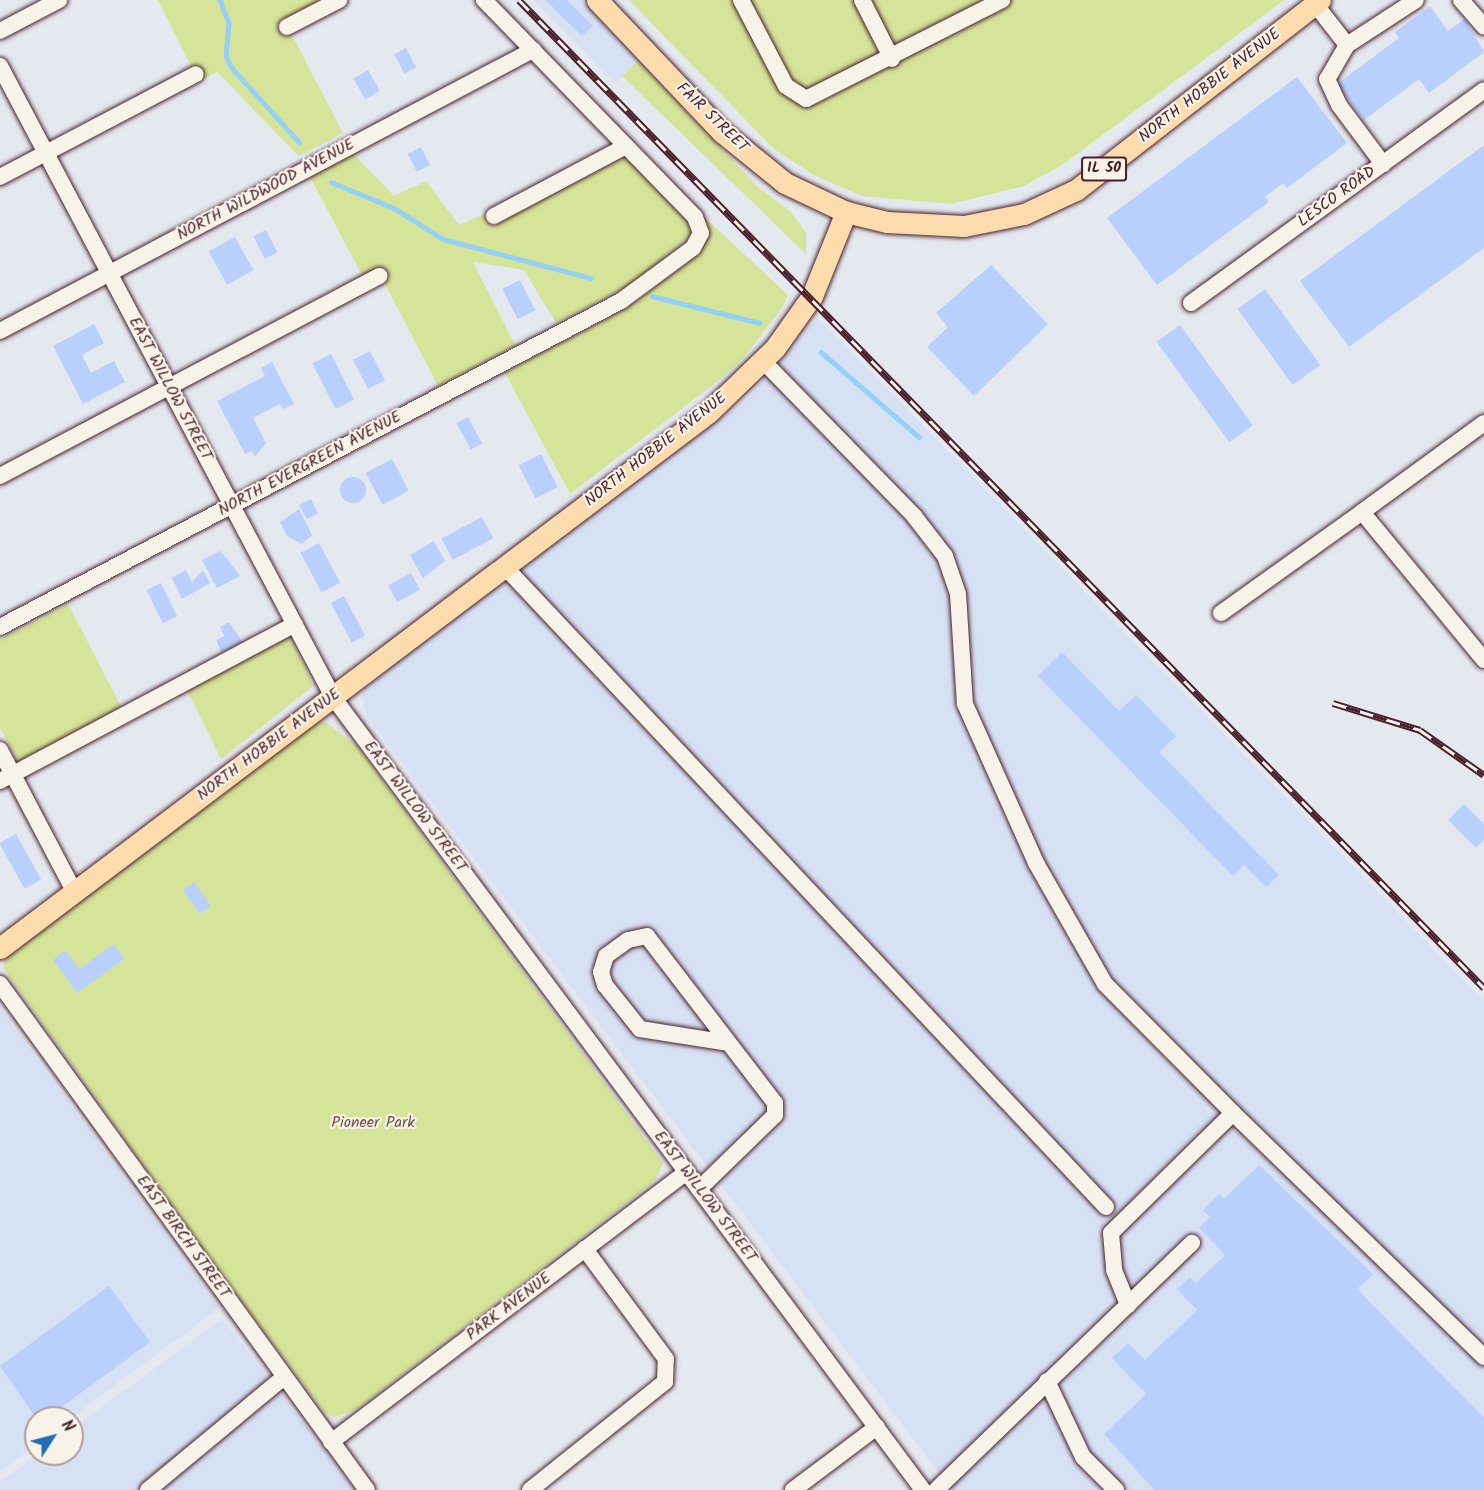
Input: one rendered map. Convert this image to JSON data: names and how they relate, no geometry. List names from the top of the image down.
{
  "streets": {
    "main road": ["NORTH HOBBIE AVENUE", "FAIR STREET", "IL 50"],
    "street": [
      "NORTH WILDWOOD AVENUE",
      "LESCO ROAD",
      "EAST WILLOW STREET",
      "NORTH EVERGREEN AVENUE",
      "EAST BIRCH STREET",
      "PARK AVENUE"
    ]
  },
  "crossings": [
    ["NORTH HOBBIE AVENUE", "FAIR STREET"],
    ["NORTH HOBBIE AVENUE", "EAST WILLOW STREET"],
    ["NORTH WILDWOOD AVENUE", "EAST WILLOW STREET"],
    ["EAST WILLOW STREET", "NORTH EVERGREEN AVENUE"],
    ["EAST WILLOW STREET", "PARK AVENUE"],
    ["EAST BIRCH STREET", "PARK AVENUE"]
  ],
  "parks": ["Pioneer Park"],
  "north": "top right"
}
